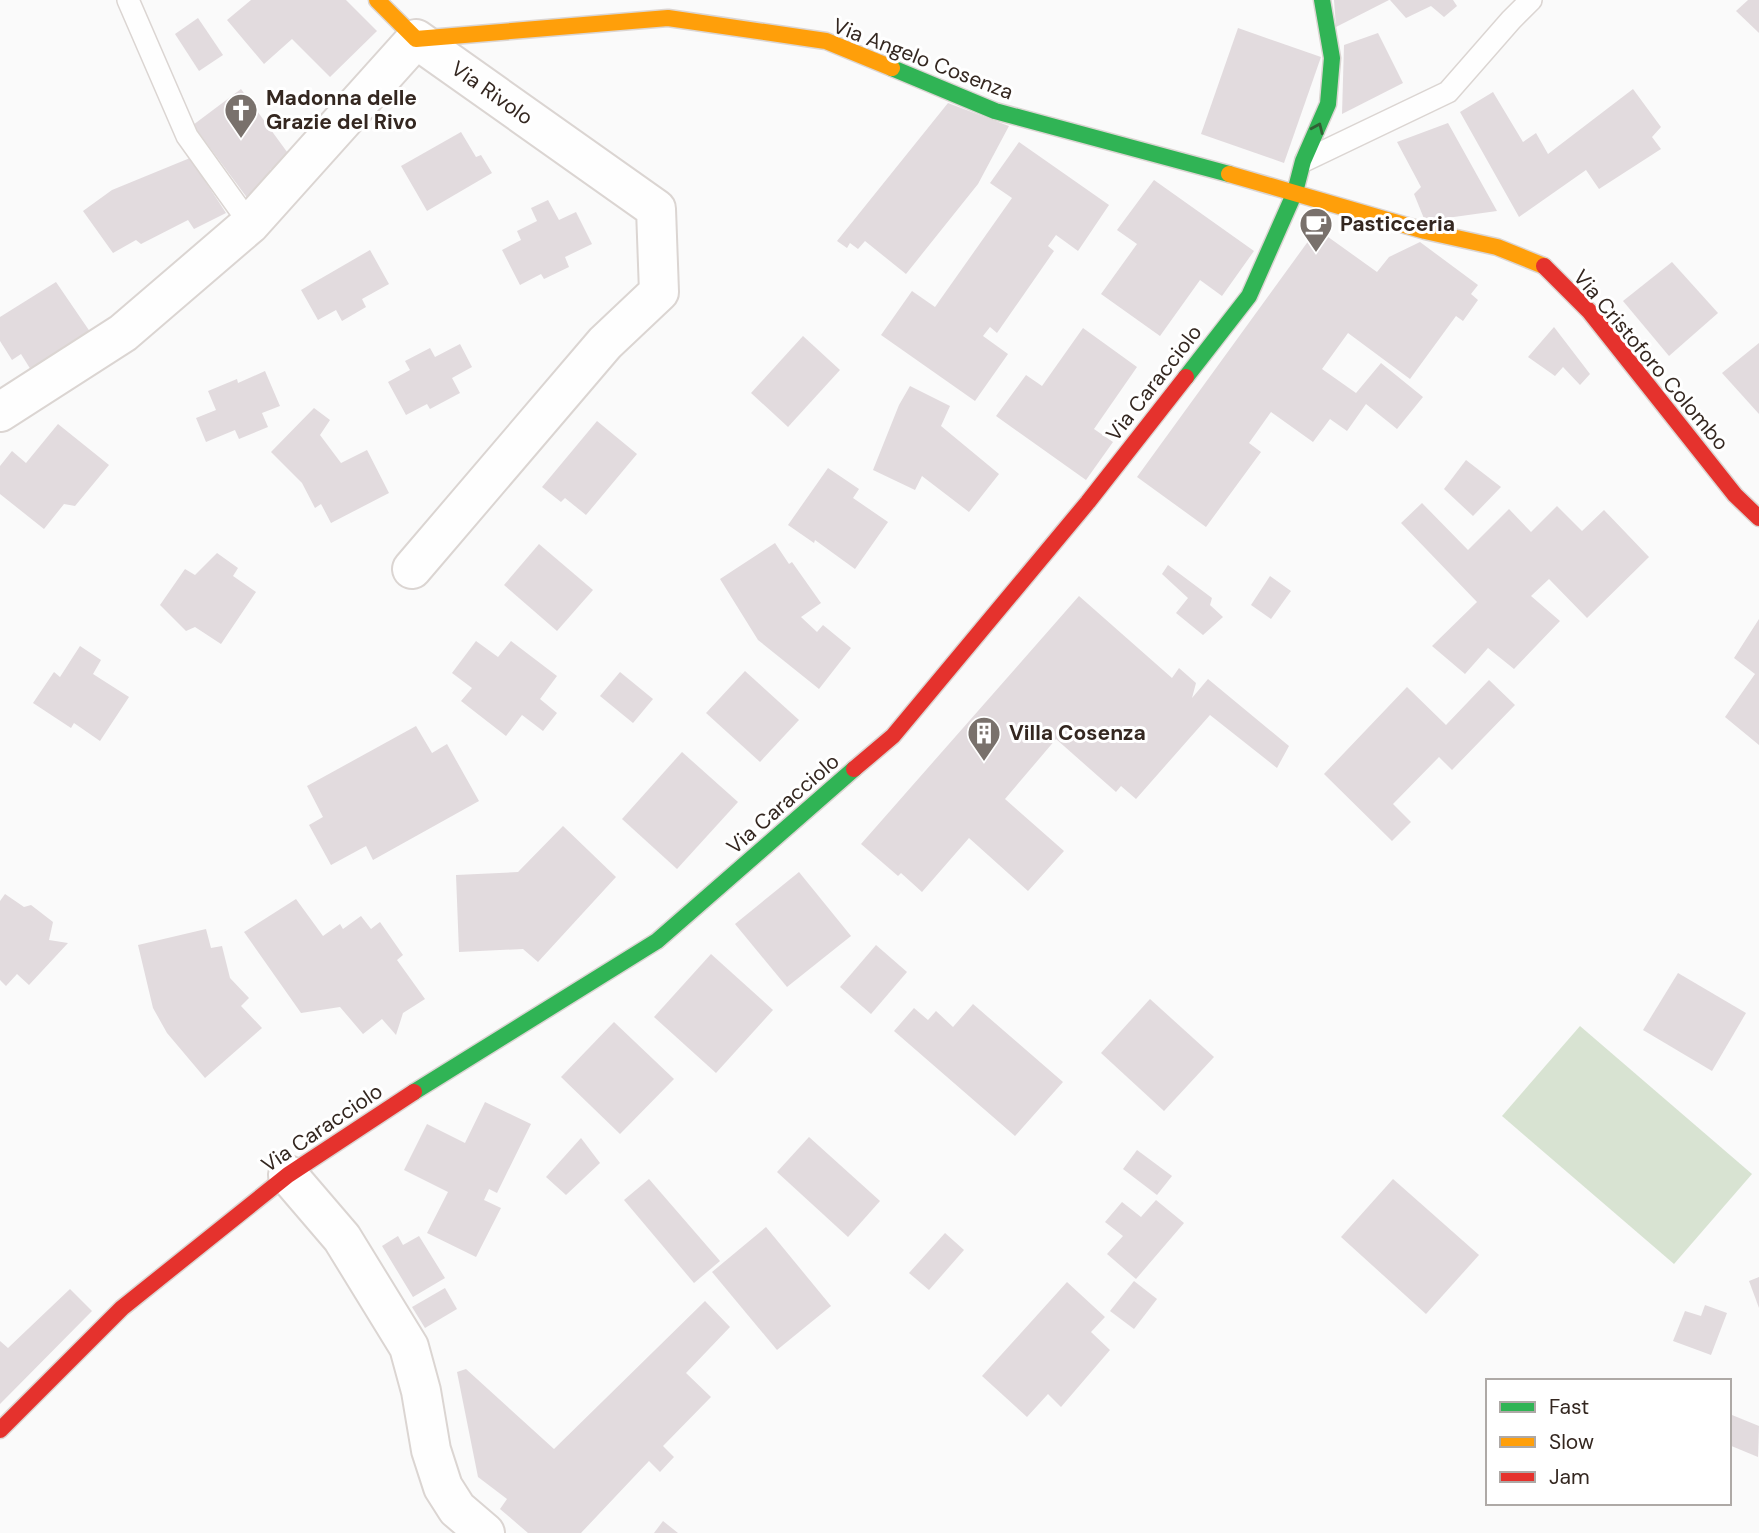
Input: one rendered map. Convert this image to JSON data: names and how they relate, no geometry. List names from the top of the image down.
{
  "streets": {
    "street": [
      "Via Angelo Cosenza",
      "Via Rivolo",
      "Via Cristoforo Colombo",
      "Via Caracciolo"
    ]
  },
  "crossings": [
    ["Via Angelo Cosenza", "Via Rivolo"],
    ["Via Angelo Cosenza", "Via Cristoforo Colombo"],
    ["Via Angelo Cosenza", "Via Caracciolo"],
    ["Via Cristoforo Colombo", "Via Caracciolo"]
  ],
  "places": {
    "church": ["Madonna delle Grazie del Rivo"],
    "cafe": ["Pasticceria"],
    "building": ["Villa Cosenza"]
  },
  "legend": ["Fast", "Slow", "Jam"]
}
